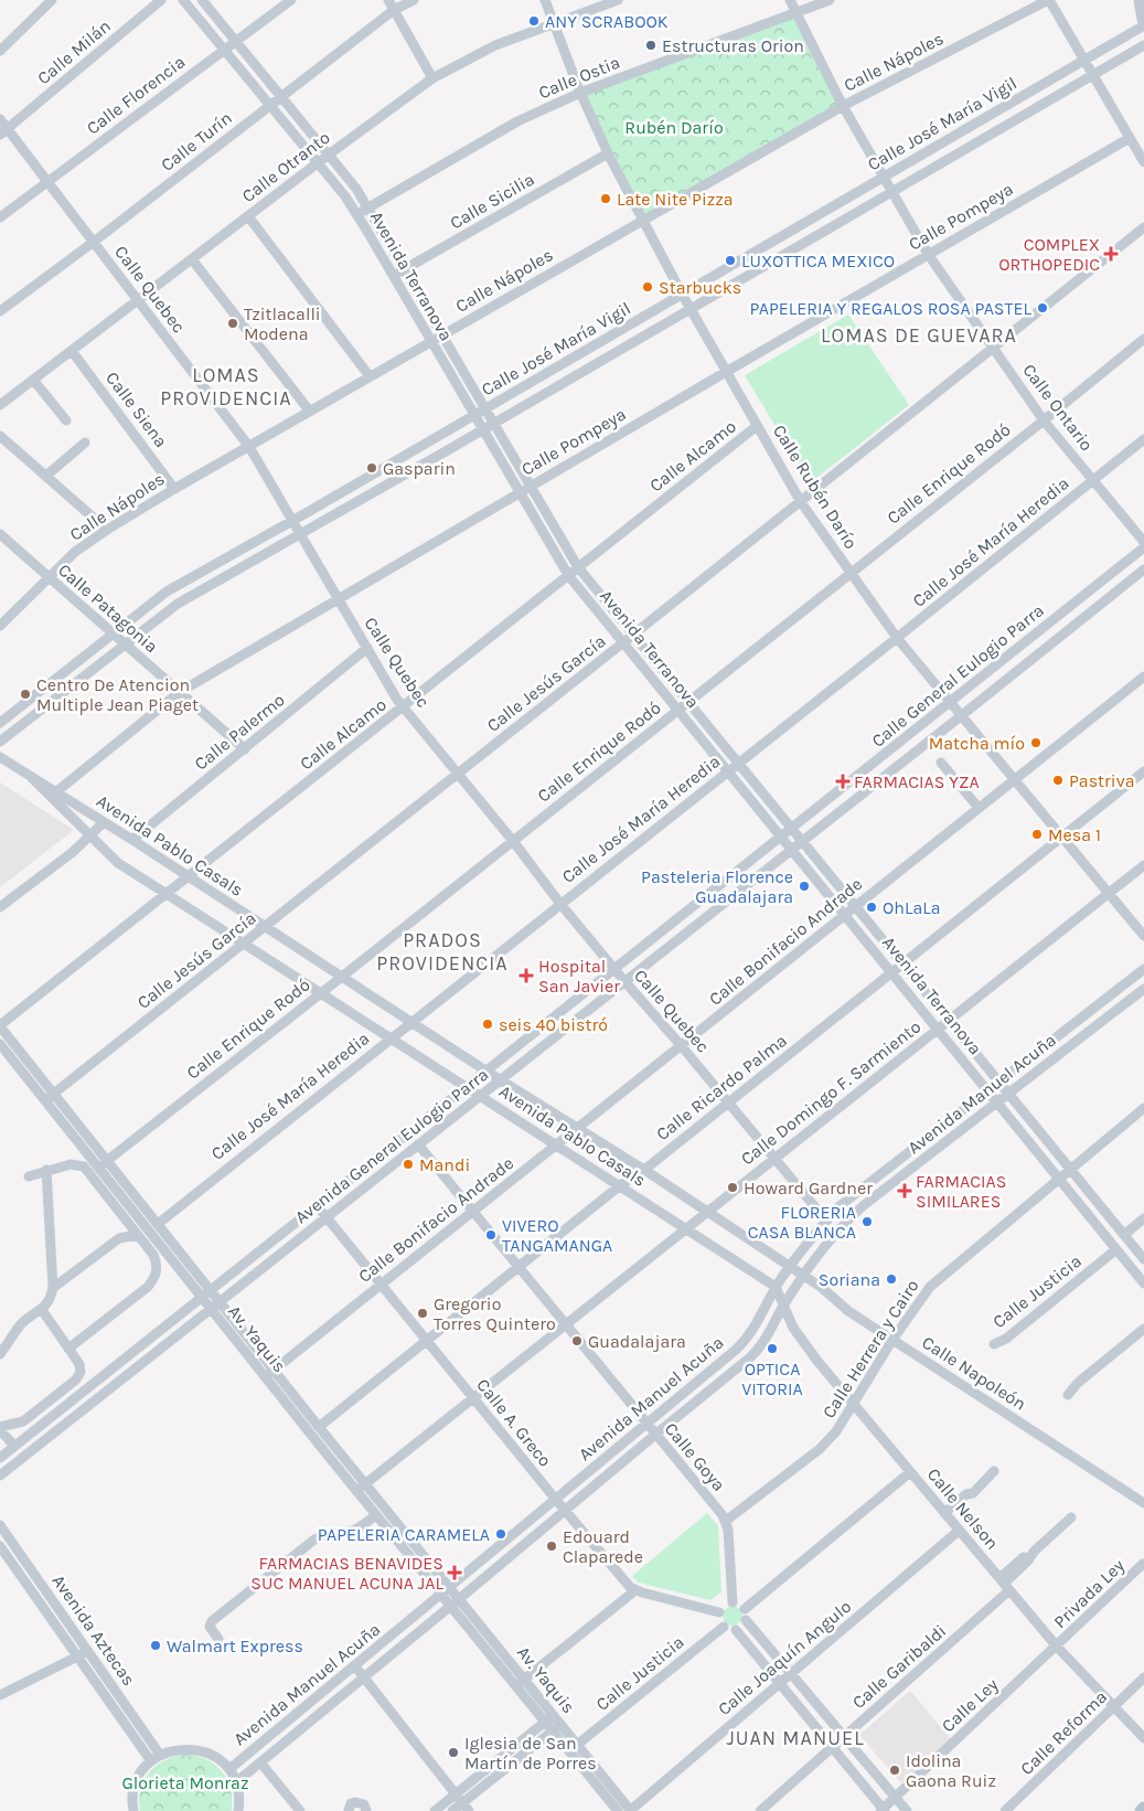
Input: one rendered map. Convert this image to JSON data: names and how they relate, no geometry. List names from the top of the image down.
{
  "streets": {
    "street": [
      "Calle Milán",
      "Calle Nápoles",
      "Calle Ostia",
      "Calle Florencia",
      "Calle José María Vigil",
      "Calle Turín",
      "Calle Otranto",
      "Calle Sicilia",
      "Calle Pompeya",
      "Avenida Terranova",
      "Calle Quebec",
      "Calle Ontario",
      "Calle Siena",
      "Calle Alcamo",
      "Calle Enrique Rodó",
      "Calle Rubén Darío",
      "Calle José María Heredia",
      "Calle Patagonia",
      "Calle General Eulogio Parra",
      "Calle Jesús García",
      "Calle Palermo",
      "Avenida Pablo Casals",
      "Calle Bonifacio Andrade",
      "Calle Ricardo Palma",
      "Calle Domingo F. Sarmiento",
      "Avenida Manuel Acuña",
      "Avenida General Eulogio Parra",
      "Calle Justicia",
      "Av. Yaquis",
      "Calle Herrera y Cairo",
      "Calle Napoleón",
      "Calle A. Greco",
      "Calle Goya",
      "Calle Nelson",
      "Privada Ley",
      "Avenida Aztecas",
      "Calle Joaquín Angulo",
      "Calle Garibaldi",
      "Calle Ley",
      "Calle Reforma"
    ]
  },
  "crossings": [
    ["Calle Milán", "Calle Quebec"],
    ["Calle Nápoles", "Avenida Terranova"],
    ["Calle Nápoles", "Calle Quebec"],
    ["Calle Nápoles", "Calle Ontario"],
    ["Calle Nápoles", "Calle Siena"],
    ["Calle Nápoles", "Calle Rubén Darío"],
    ["Calle Nápoles", "Calle Patagonia"],
    ["Calle Ostia", "Avenida Terranova"],
    ["Calle Ostia", "Calle Ontario"],
    ["Calle Ostia", "Calle Rubén Darío"],
    ["Calle Florencia", "Avenida Terranova"],
    ["Calle Florencia", "Calle Quebec"],
    ["Calle José María Vigil", "Avenida Terranova"],
    ["Calle José María Vigil", "Calle Quebec"],
    ["Calle José María Vigil", "Calle Ontario"],
    ["Calle José María Vigil", "Calle Rubén Darío"],
    ["Calle José María Vigil", "Calle Patagonia"],
    ["Calle Turín", "Avenida Terranova"],
    ["Calle Turín", "Calle Quebec"],
    ["Calle Otranto", "Avenida Terranova"],
    ["Calle Otranto", "Calle Quebec"],
    ["Calle Otranto", "Calle Siena"],
    ["Calle Otranto", "Calle Rubén Darío"],
    ["Calle Sicilia", "Avenida Terranova"],
    ["Calle Sicilia", "Calle Rubén Darío"],
    ["Calle Pompeya", "Avenida Terranova"],
    ["Calle Pompeya", "Calle Quebec"],
    ["Calle Pompeya", "Calle Ontario"],
    ["Calle Pompeya", "Calle Rubén Darío"],
    ["Calle Pompeya", "Calle Patagonia"],
    ["Calle Pompeya", "Avenida Pablo Casals"],
    ["Avenida Terranova", "Calle Alcamo"],
    ["Avenida Terranova", "Calle Enrique Rodó"],
    ["Avenida Terranova", "Calle José María Heredia"],
    ["Avenida Terranova", "Calle General Eulogio Parra"],
    ["Avenida Terranova", "Calle Jesús García"],
    ["Avenida Terranova", "Calle Bonifacio Andrade"],
    ["Avenida Terranova", "Calle Ricardo Palma"],
    ["Avenida Terranova", "Calle Domingo F. Sarmiento"],
    ["Avenida Terranova", "Avenida Manuel Acuña"],
    ["Avenida Terranova", "Avenida General Eulogio Parra"],
    ["Avenida Terranova", "Calle Justicia"],
    ["Avenida Terranova", "Calle Herrera y Cairo"],
    ["Calle Quebec", "Calle Alcamo"],
    ["Calle Quebec", "Calle Enrique Rodó"],
    ["Calle Quebec", "Calle José María Heredia"],
    ["Calle Quebec", "Calle Jesús García"],
    ["Calle Quebec", "Calle Palermo"],
    ["Calle Quebec", "Calle Bonifacio Andrade"],
    ["Calle Quebec", "Calle Ricardo Palma"],
    ["Calle Quebec", "Calle Domingo F. Sarmiento"],
    ["Calle Quebec", "Avenida Manuel Acuña"],
    ["Calle Quebec", "Avenida General Eulogio Parra"],
    ["Calle Ontario", "Calle Enrique Rodó"],
    ["Calle Ontario", "Calle José María Heredia"],
    ["Calle Ontario", "Calle Jesús García"],
    ["Calle Alcamo", "Calle Rubén Darío"],
    ["Calle Alcamo", "Avenida Pablo Casals"],
    ["Calle Alcamo", "Av. Yaquis"],
    ["Calle Enrique Rodó", "Calle Rubén Darío"],
    ["Calle Enrique Rodó", "Avenida Pablo Casals"],
    ["Calle Enrique Rodó", "Av. Yaquis"],
    ["Calle Rubén Darío", "Calle José María Heredia"],
    ["Calle Rubén Darío", "Calle General Eulogio Parra"],
    ["Calle Rubén Darío", "Calle Jesús García"],
    ["Calle Rubén Darío", "Calle Bonifacio Andrade"],
    ["Calle Rubén Darío", "Calle Ricardo Palma"],
    ["Calle Rubén Darío", "Calle Domingo F. Sarmiento"],
    ["Calle José María Heredia", "Avenida Pablo Casals"],
    ["Calle José María Heredia", "Av. Yaquis"],
    ["Calle Patagonia", "Calle Palermo"],
    ["Calle General Eulogio Parra", "Avenida General Eulogio Parra"],
    ["Calle Jesús García", "Avenida Pablo Casals"],
    ["Calle Jesús García", "Av. Yaquis"],
    ["Calle Palermo", "Avenida Pablo Casals"],
    ["Avenida Pablo Casals", "Calle Bonifacio Andrade"],
    ["Avenida Pablo Casals", "Calle Ricardo Palma"],
    ["Avenida Pablo Casals", "Calle Domingo F. Sarmiento"],
    ["Avenida Pablo Casals", "Avenida Manuel Acuña"],
    ["Avenida Pablo Casals", "Avenida General Eulogio Parra"],
    ["Avenida Pablo Casals", "Calle Napoleón"],
    ["Avenida Pablo Casals", "Calle Nelson"],
    ["Calle Bonifacio Andrade", "Av. Yaquis"],
    ["Calle Bonifacio Andrade", "Calle A. Greco"],
    ["Calle Bonifacio Andrade", "Calle Goya"],
    ["Calle Ricardo Palma", "Av. Yaquis"],
    ["Calle Ricardo Palma", "Calle A. Greco"],
    ["Calle Ricardo Palma", "Calle Goya"],
    ["Calle Domingo F. Sarmiento", "Av. Yaquis"],
    ["Calle Domingo F. Sarmiento", "Calle A. Greco"],
    ["Calle Domingo F. Sarmiento", "Calle Goya"],
    ["Avenida Manuel Acuña", "Av. Yaquis"],
    ["Avenida Manuel Acuña", "Calle Napoleón"],
    ["Avenida Manuel Acuña", "Calle A. Greco"],
    ["Avenida Manuel Acuña", "Calle Goya"],
    ["Avenida Manuel Acuña", "Calle Nelson"],
    ["Avenida General Eulogio Parra", "Av. Yaquis"],
    ["Avenida General Eulogio Parra", "Calle A. Greco"],
    ["Avenida General Eulogio Parra", "Calle Goya"],
    ["Calle Justicia", "Av. Yaquis"],
    ["Calle Justicia", "Calle A. Greco"],
    ["Av. Yaquis", "Calle Joaquín Angulo"],
    ["Calle Herrera y Cairo", "Calle Napoleón"],
    ["Calle Herrera y Cairo", "Calle Goya"],
    ["Calle Herrera y Cairo", "Calle Nelson"],
    ["Calle Nelson", "Privada Ley"],
    ["Calle Nelson", "Calle Joaquín Angulo"],
    ["Calle Nelson", "Calle Garibaldi"],
    ["Calle Nelson", "Calle Ley"],
    ["Calle Nelson", "Calle Reforma"],
    ["Privada Ley", "Calle Ley"]
  ],
  "districts": [
    "LOMAS DE GUEVARA",
    "LOMAS PROVIDENCIA",
    "PRADOS PROVIDENCIA",
    "JUAN MANUEL"
  ],
  "parks": ["Rubén Darío", "Glorieta Monraz"],
  "places": {
    "other": [
      "ANY SCRABOOK",
      "Estructuras Orion",
      "Late Nite Pizza",
      "LUXOTTICA MEXICO",
      "Starbucks",
      "PAPELERIA Y REGALOS ROSA PASTEL",
      "Tzitlacalli Modena",
      "Gasparin",
      "Centro De Atencion Multiple Jean Piaget",
      "Matcha mío",
      "Pastriva",
      "Mesa 1",
      "Pasteleria Florence Guadalajara",
      "OhLaLa",
      "seis 40 bistró",
      "Mandi",
      "Howard Gardner",
      "FLORERIA CASA BLANCA",
      "VIVERO TANGAMANGA",
      "Soriana",
      "Gregorio Torres Quintero",
      "Guadalajara",
      "OPTICA VITORIA",
      "PAPELERIA CARAMELA",
      "Edouard Claparede",
      "Walmart Express",
      "Iglesia de San Martín de Porres",
      "Idolina Gaona Ruiz"
    ],
    "health": [
      "COMPLEX ORTHOPEDIC",
      "FARMACIAS YZA",
      "Hospital San Javier",
      "FARMACIAS SIMILARES",
      "FARMACIAS BENAVIDES SUC MANUEL ACUNA JAL"
    ]
  }
}
